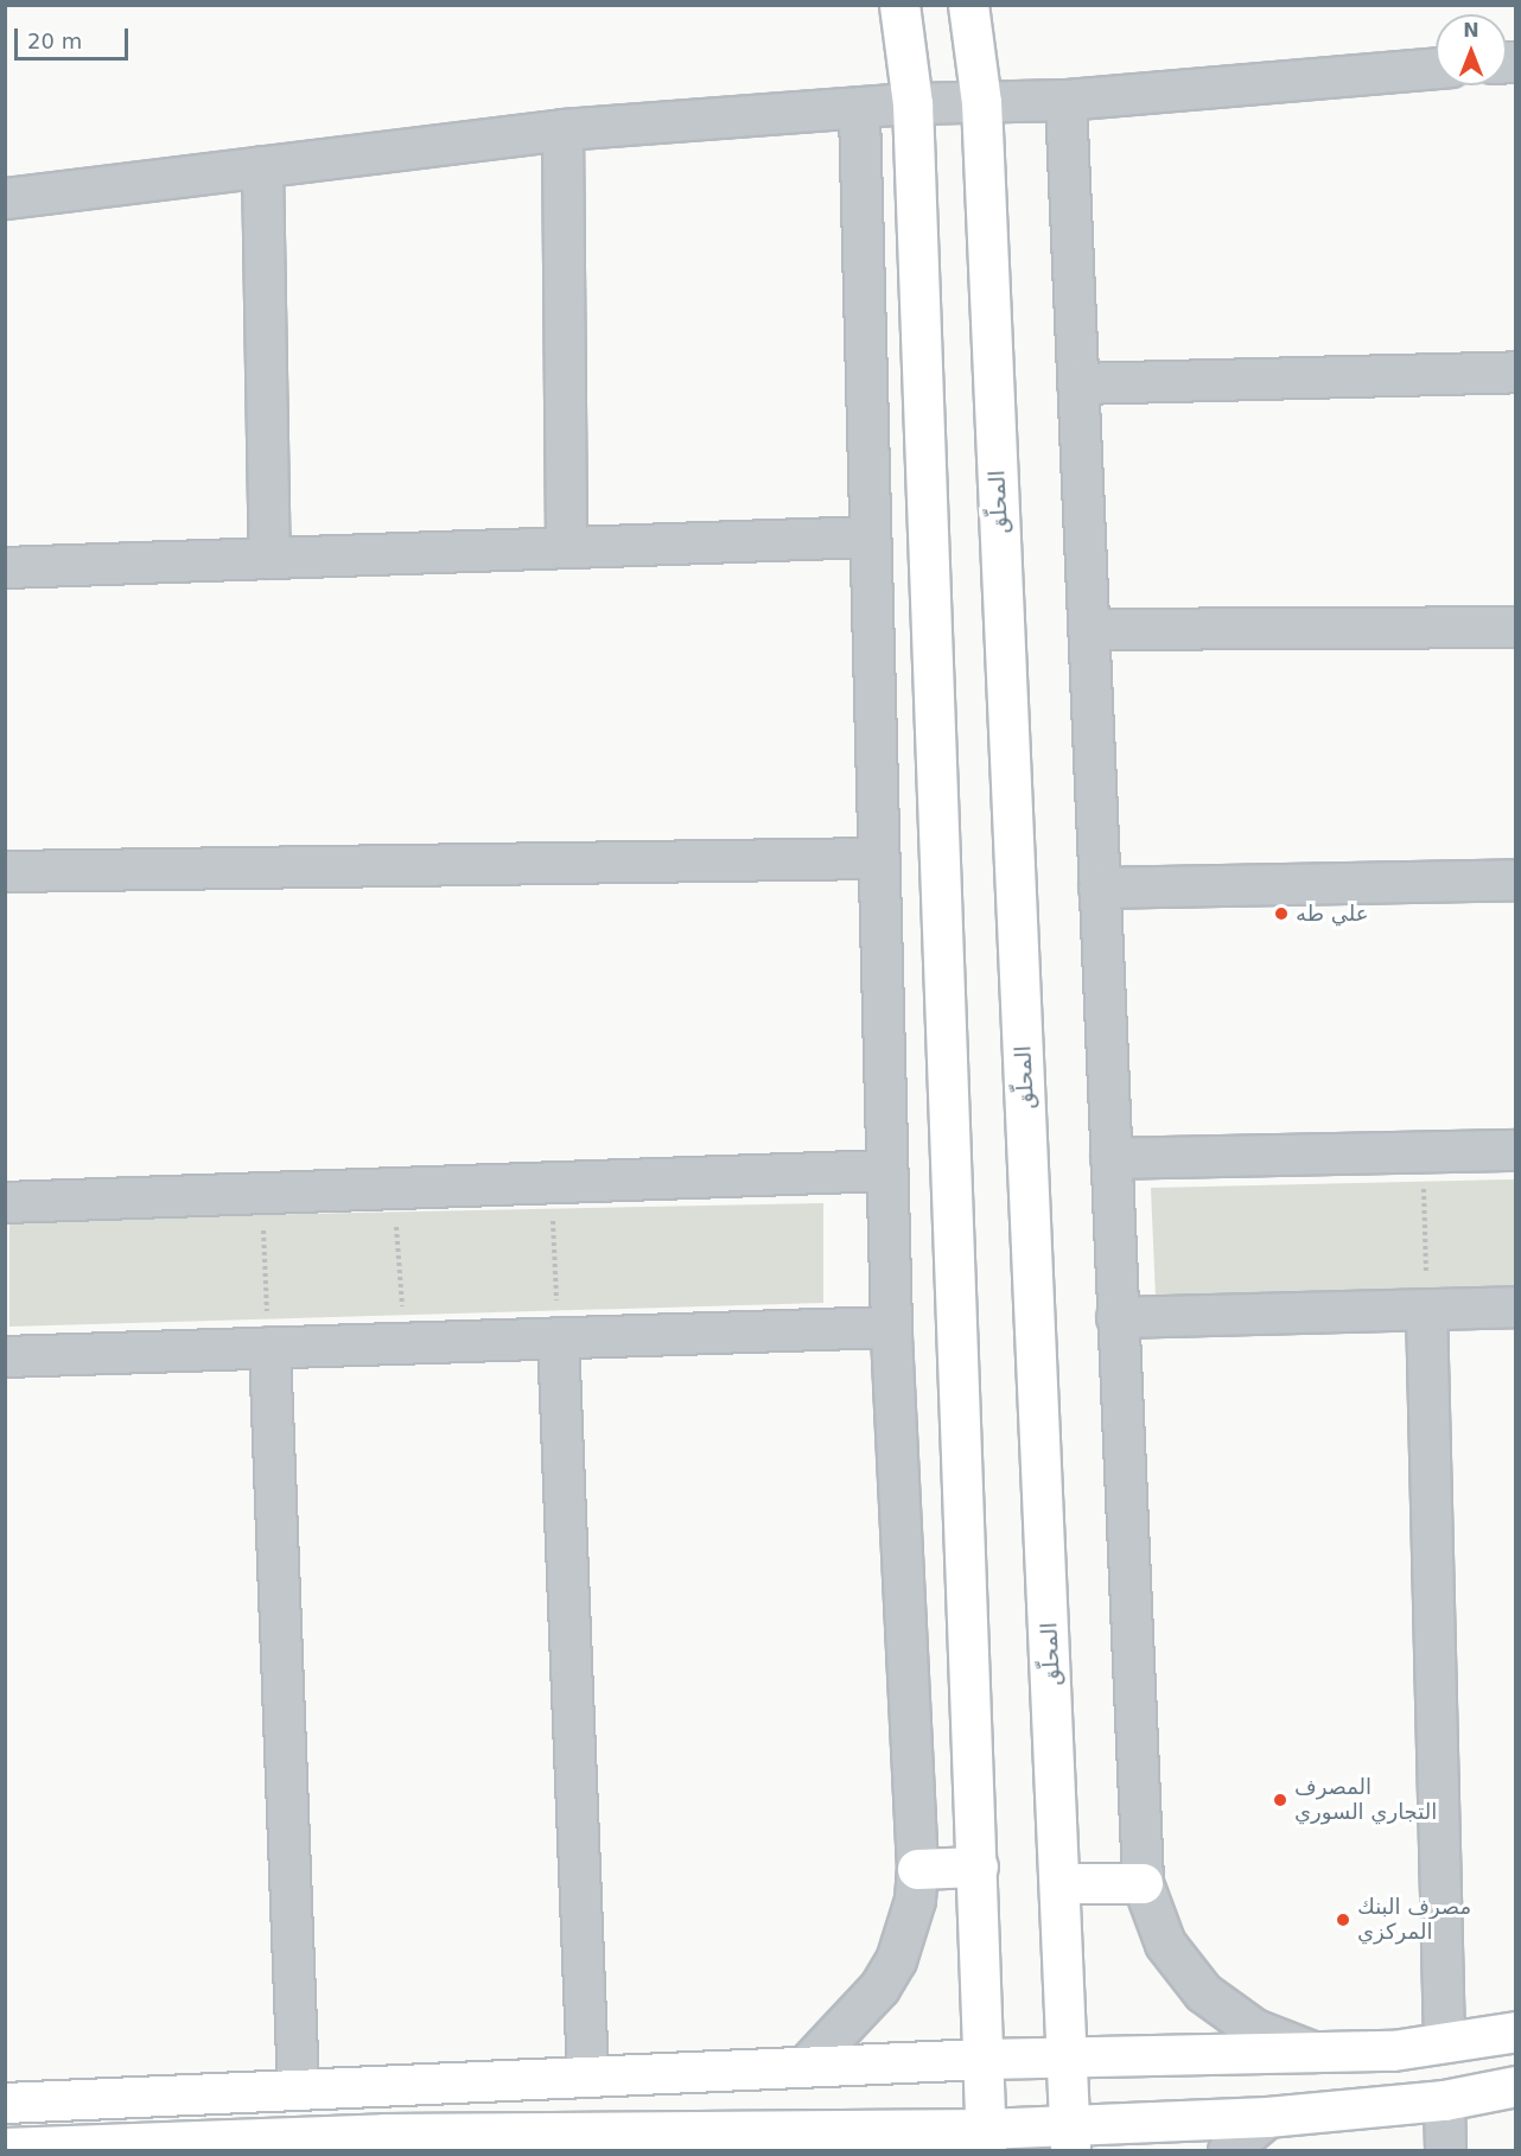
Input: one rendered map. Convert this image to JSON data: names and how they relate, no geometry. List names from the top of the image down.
{
  "streets": {
    "main road": ["المحلّق"]
  },
  "places": ["علي طه", "المصرف التجاري السوري", "مصرف البنك المركزي"],
  "scale_bar": "20 m",
  "north": "top"
}
